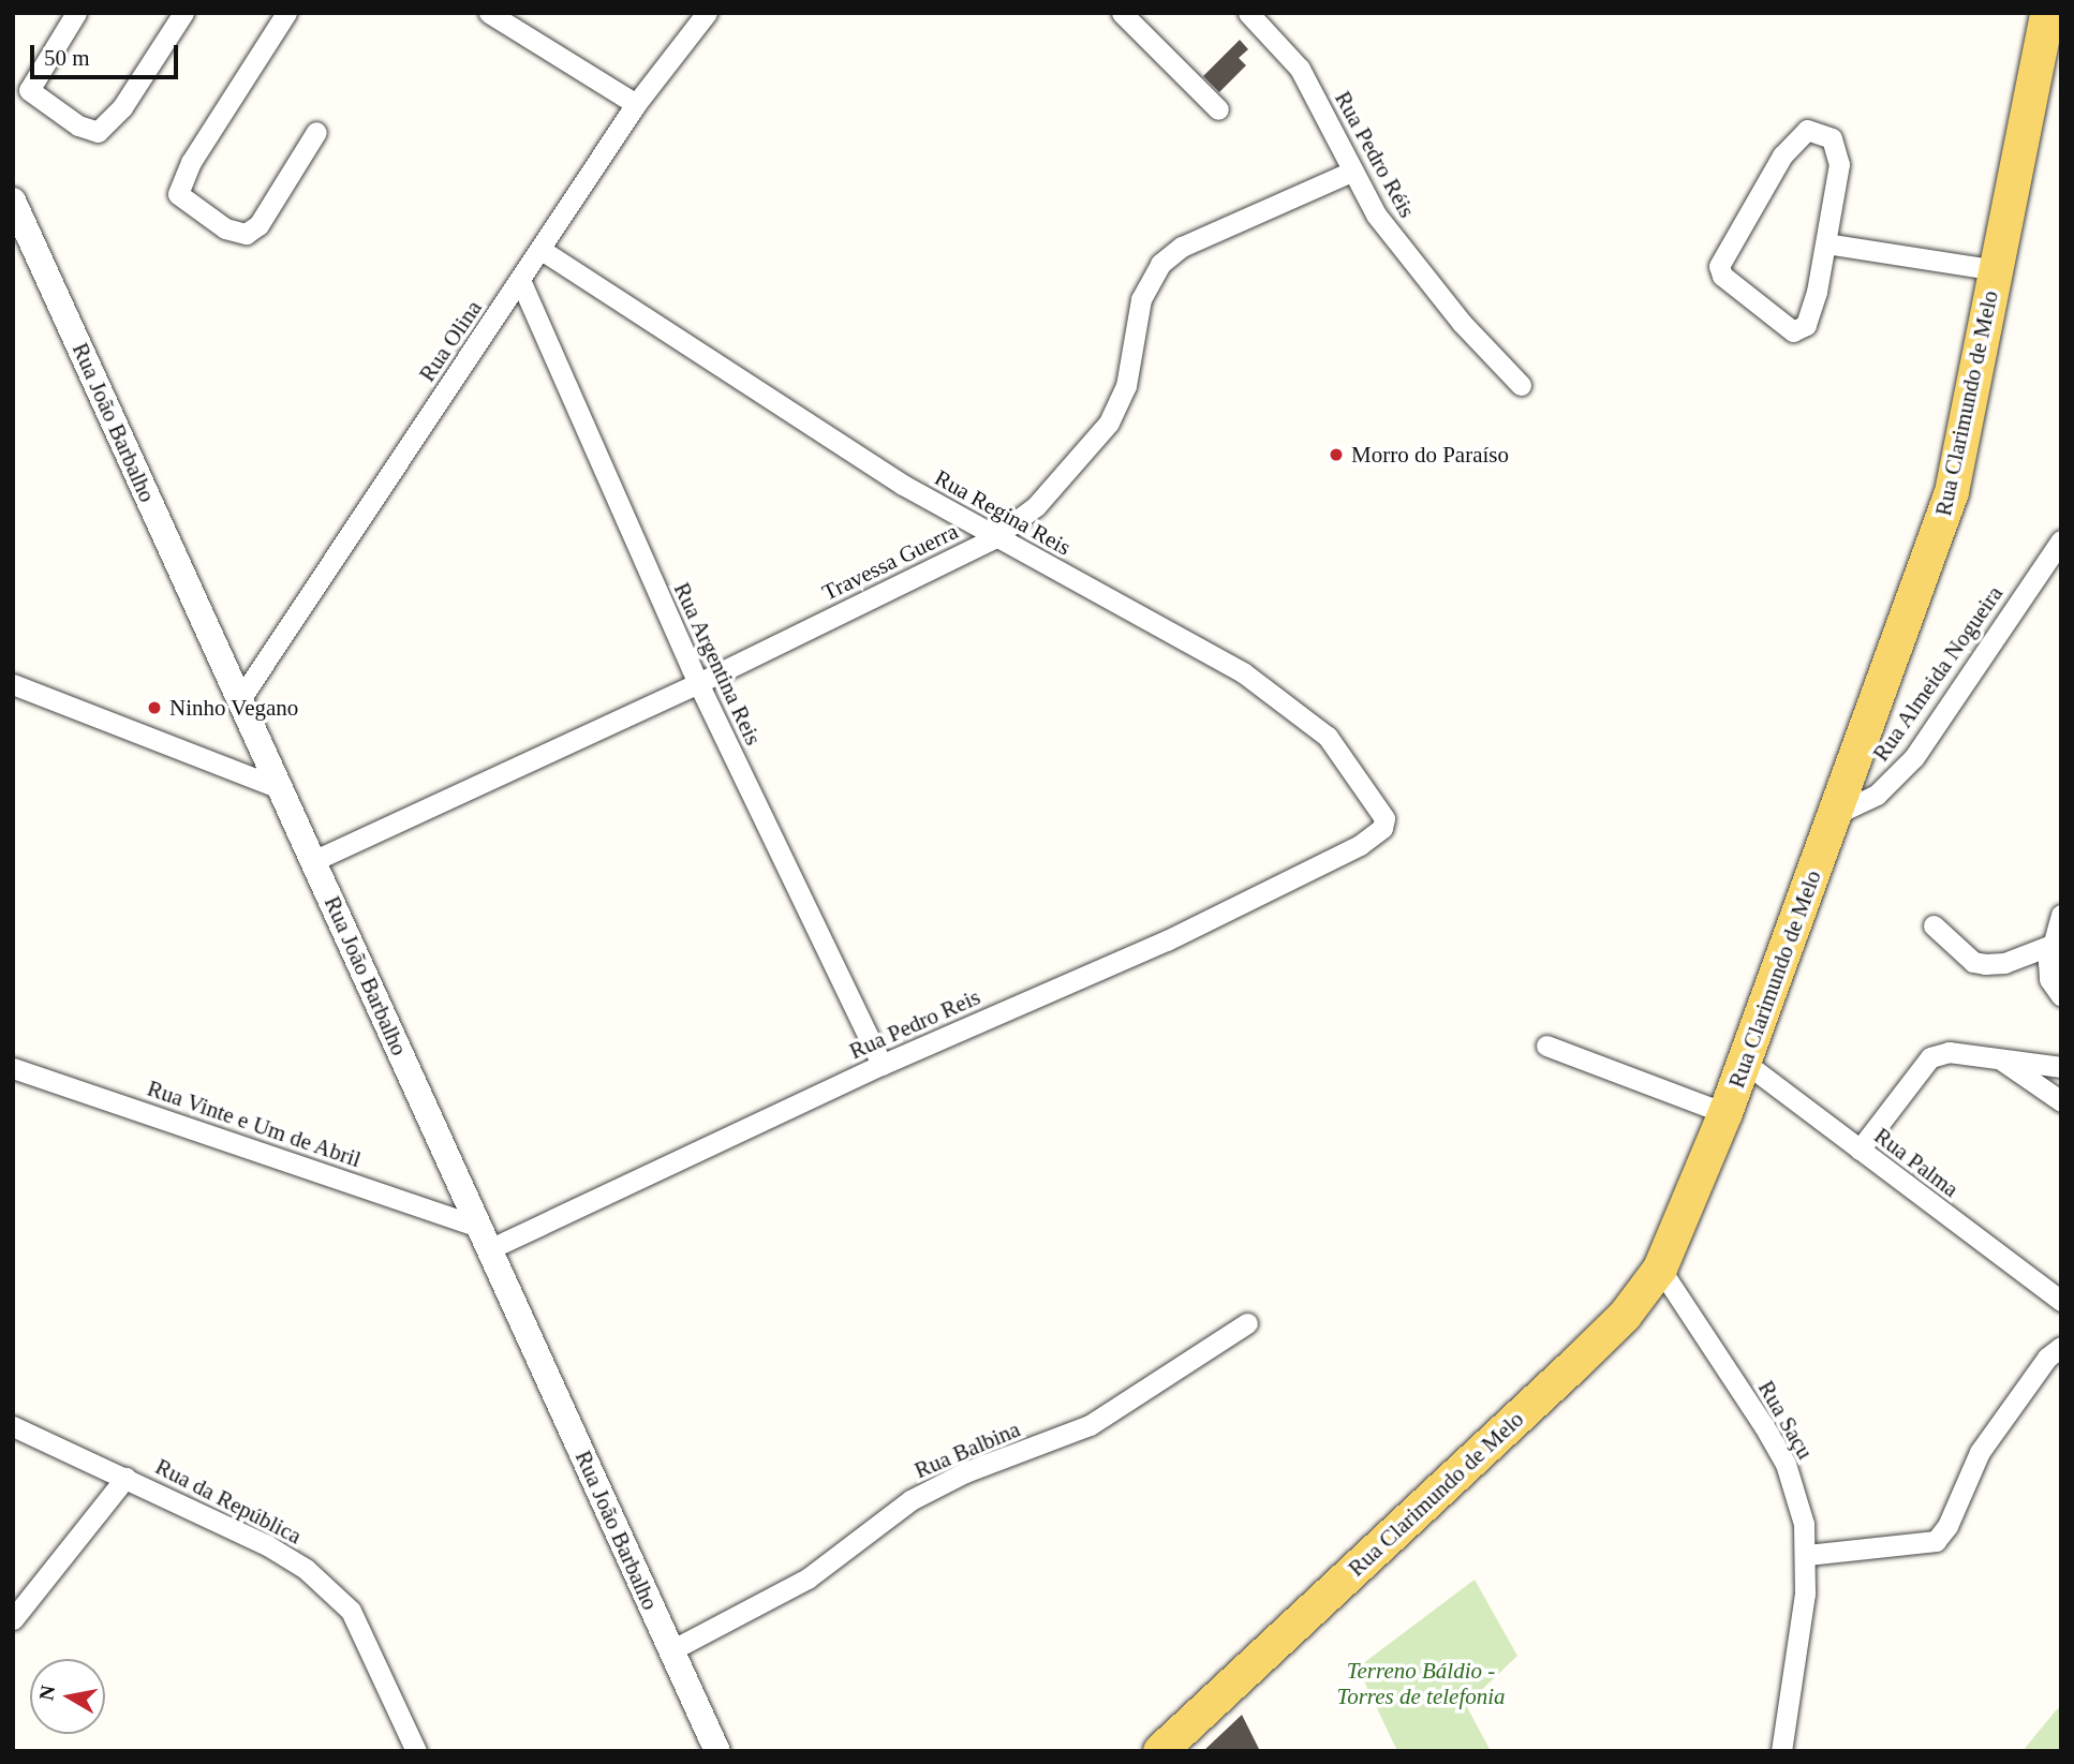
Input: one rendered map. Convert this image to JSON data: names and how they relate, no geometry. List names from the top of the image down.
{
  "streets": {
    "main road": ["Rua Clarimundo de Melo"],
    "street": [
      "Rua Pedro Réis",
      "Rua Olina",
      "Rua João Barbalho",
      "Rua Regina Reis",
      "Travessa Guerra",
      "Rua Argentina Reis",
      "Rua Almeida Nogueira",
      "Rua Pedro Reis",
      "Rua Vinte e Um de Abril",
      "Rua Palma",
      "Rua Saçu",
      "Rua Balbina",
      "Rua da República"
    ]
  },
  "crossings": [
    ["Rua Pedro Réis", "Travessa Guerra"],
    ["Rua Olina", "Rua João Barbalho"],
    ["Rua Olina", "Rua Regina Reis"],
    ["Rua Olina", "Rua Argentina Reis"],
    ["Rua Clarimundo de Melo", "Rua Almeida Nogueira"],
    ["Rua Clarimundo de Melo", "Rua Palma"],
    ["Rua Clarimundo de Melo", "Rua Saçu"],
    ["Rua João Barbalho", "Travessa Guerra"],
    ["Rua João Barbalho", "Rua Pedro Reis"],
    ["Rua João Barbalho", "Rua Vinte e Um de Abril"],
    ["Rua João Barbalho", "Rua Balbina"],
    ["Rua Regina Reis", "Travessa Guerra"],
    ["Rua Regina Reis", "Rua Pedro Reis"],
    ["Travessa Guerra", "Rua Argentina Reis"],
    ["Rua Argentina Reis", "Rua Pedro Reis"],
    ["Rua Pedro Reis", "Rua Vinte e Um de Abril"]
  ],
  "parks": ["Terreno Báldio - Torres de telefonia"],
  "places": ["Morro do Paraíso", "Ninho Vegano"],
  "scale_bar": "50 m",
  "north": "left"
}
